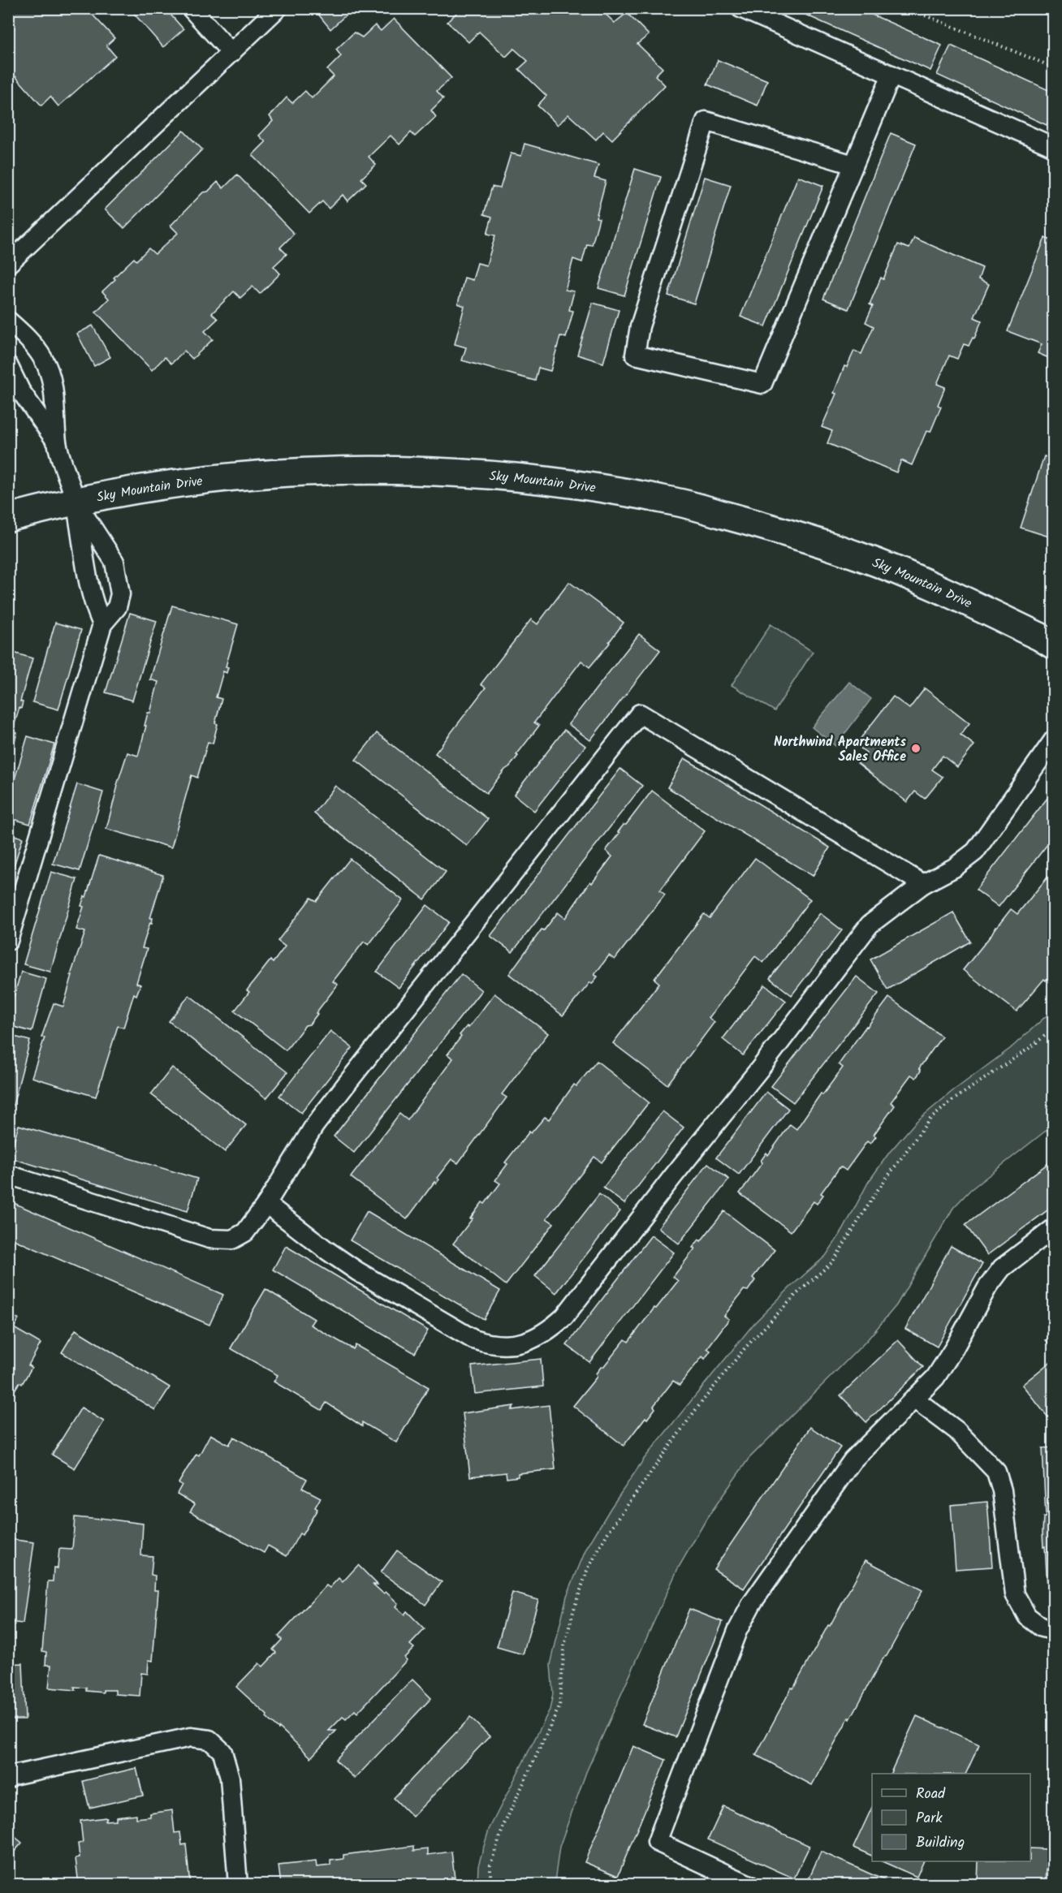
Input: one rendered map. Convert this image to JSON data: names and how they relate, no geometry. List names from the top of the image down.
{
  "streets": {
    "street": ["Sky Mountain Drive"]
  },
  "places": ["Northwind Apartments Sales Office"],
  "legend": ["Road", "Park", "Building"]
}
